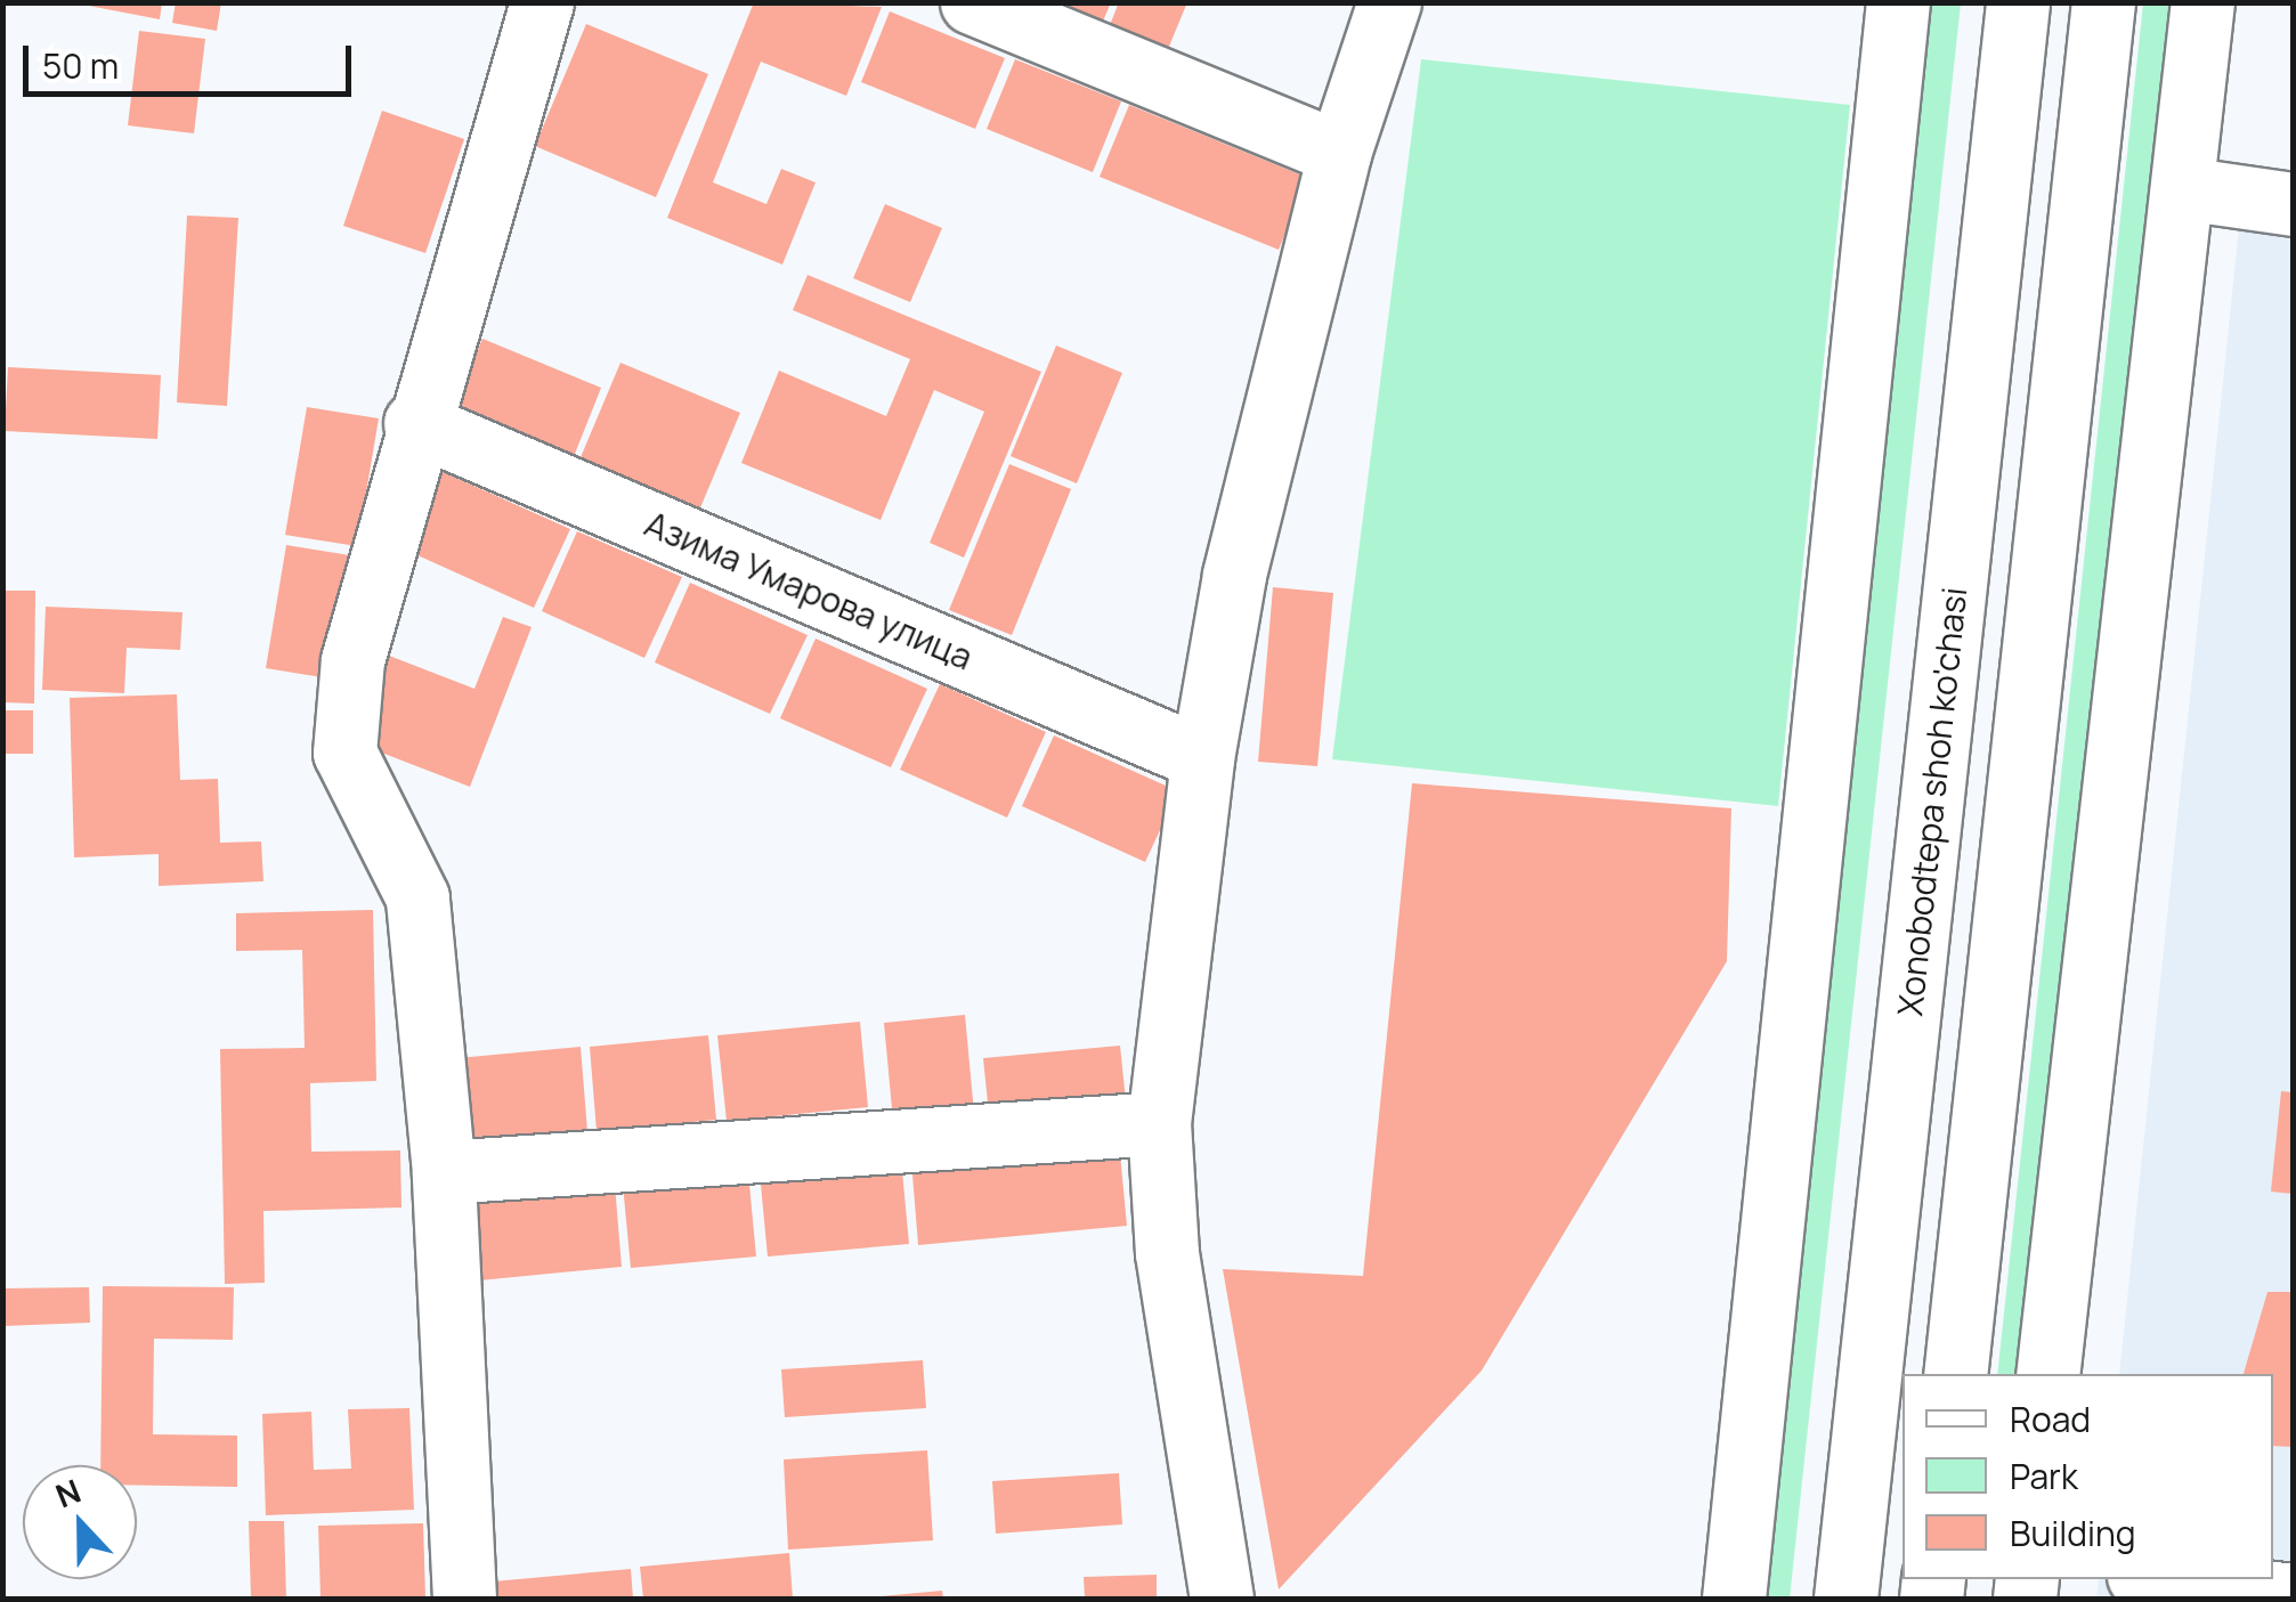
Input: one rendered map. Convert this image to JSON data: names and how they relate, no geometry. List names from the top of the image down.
{
  "streets": {
    "main road": ["Азима Умарова улица", "Xonobodtepa shoh ko'chasi"]
  },
  "legend": ["Road", "Park", "Building"],
  "scale_bar": "50 m",
  "north": "top"
}
